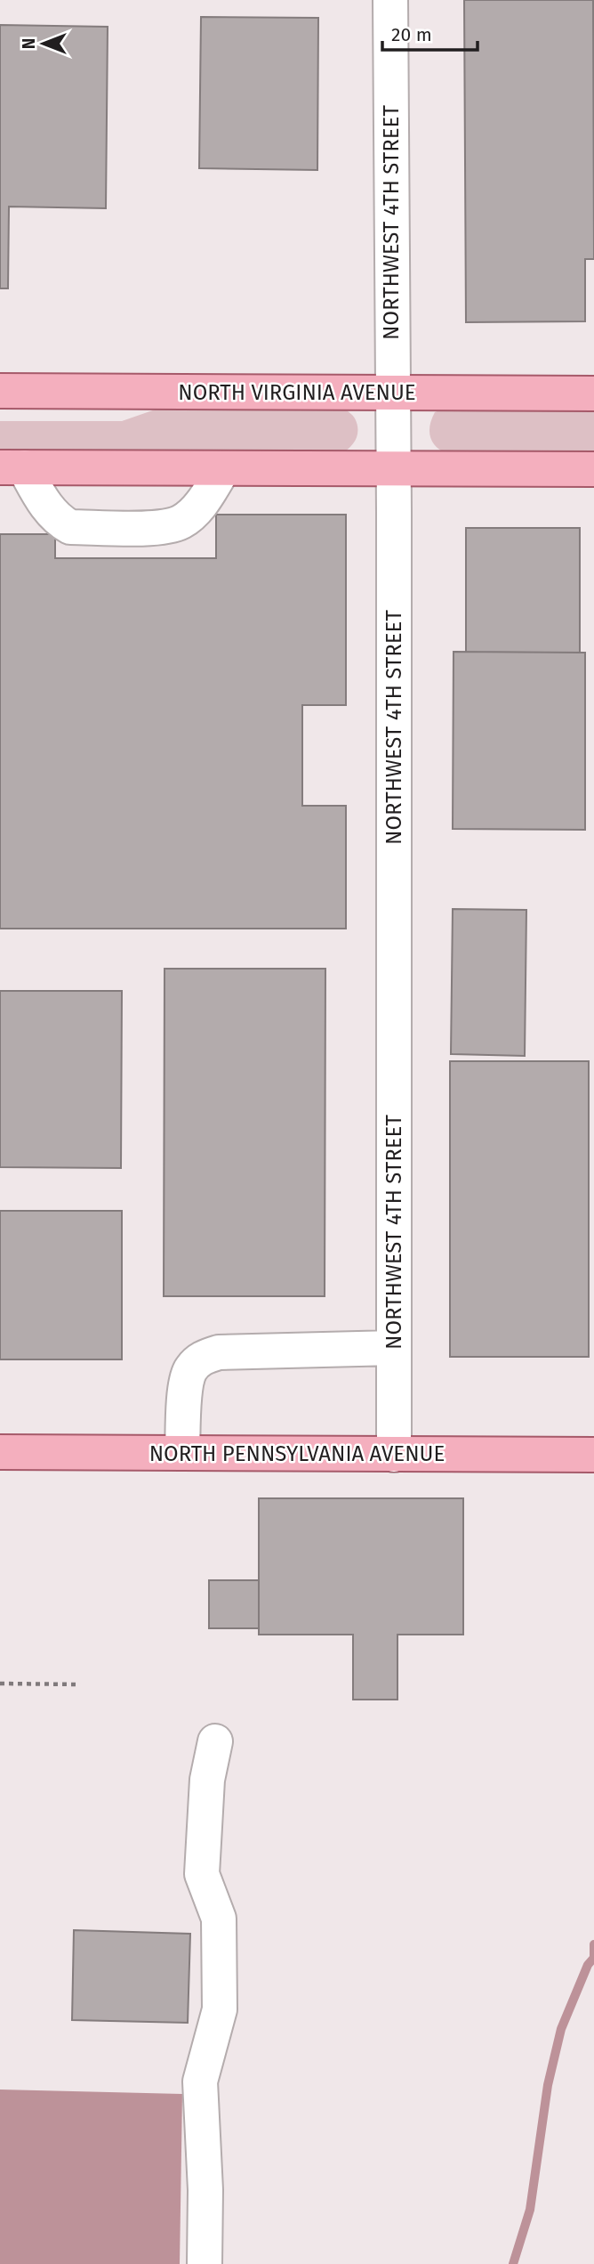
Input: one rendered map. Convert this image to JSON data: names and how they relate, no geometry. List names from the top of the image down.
{
  "streets": {
    "main road": ["NORTH VIRGINIA AVENUE", "NORTH PENNSYLVANIA AVENUE"],
    "street": ["NORTHWEST 4TH STREET"]
  },
  "crossings": [
    ["NORTHWEST 4TH STREET", "NORTH VIRGINIA AVENUE"],
    ["NORTHWEST 4TH STREET", "NORTH PENNSYLVANIA AVENUE"]
  ],
  "scale_bar": "20 m",
  "north": "left"
}
